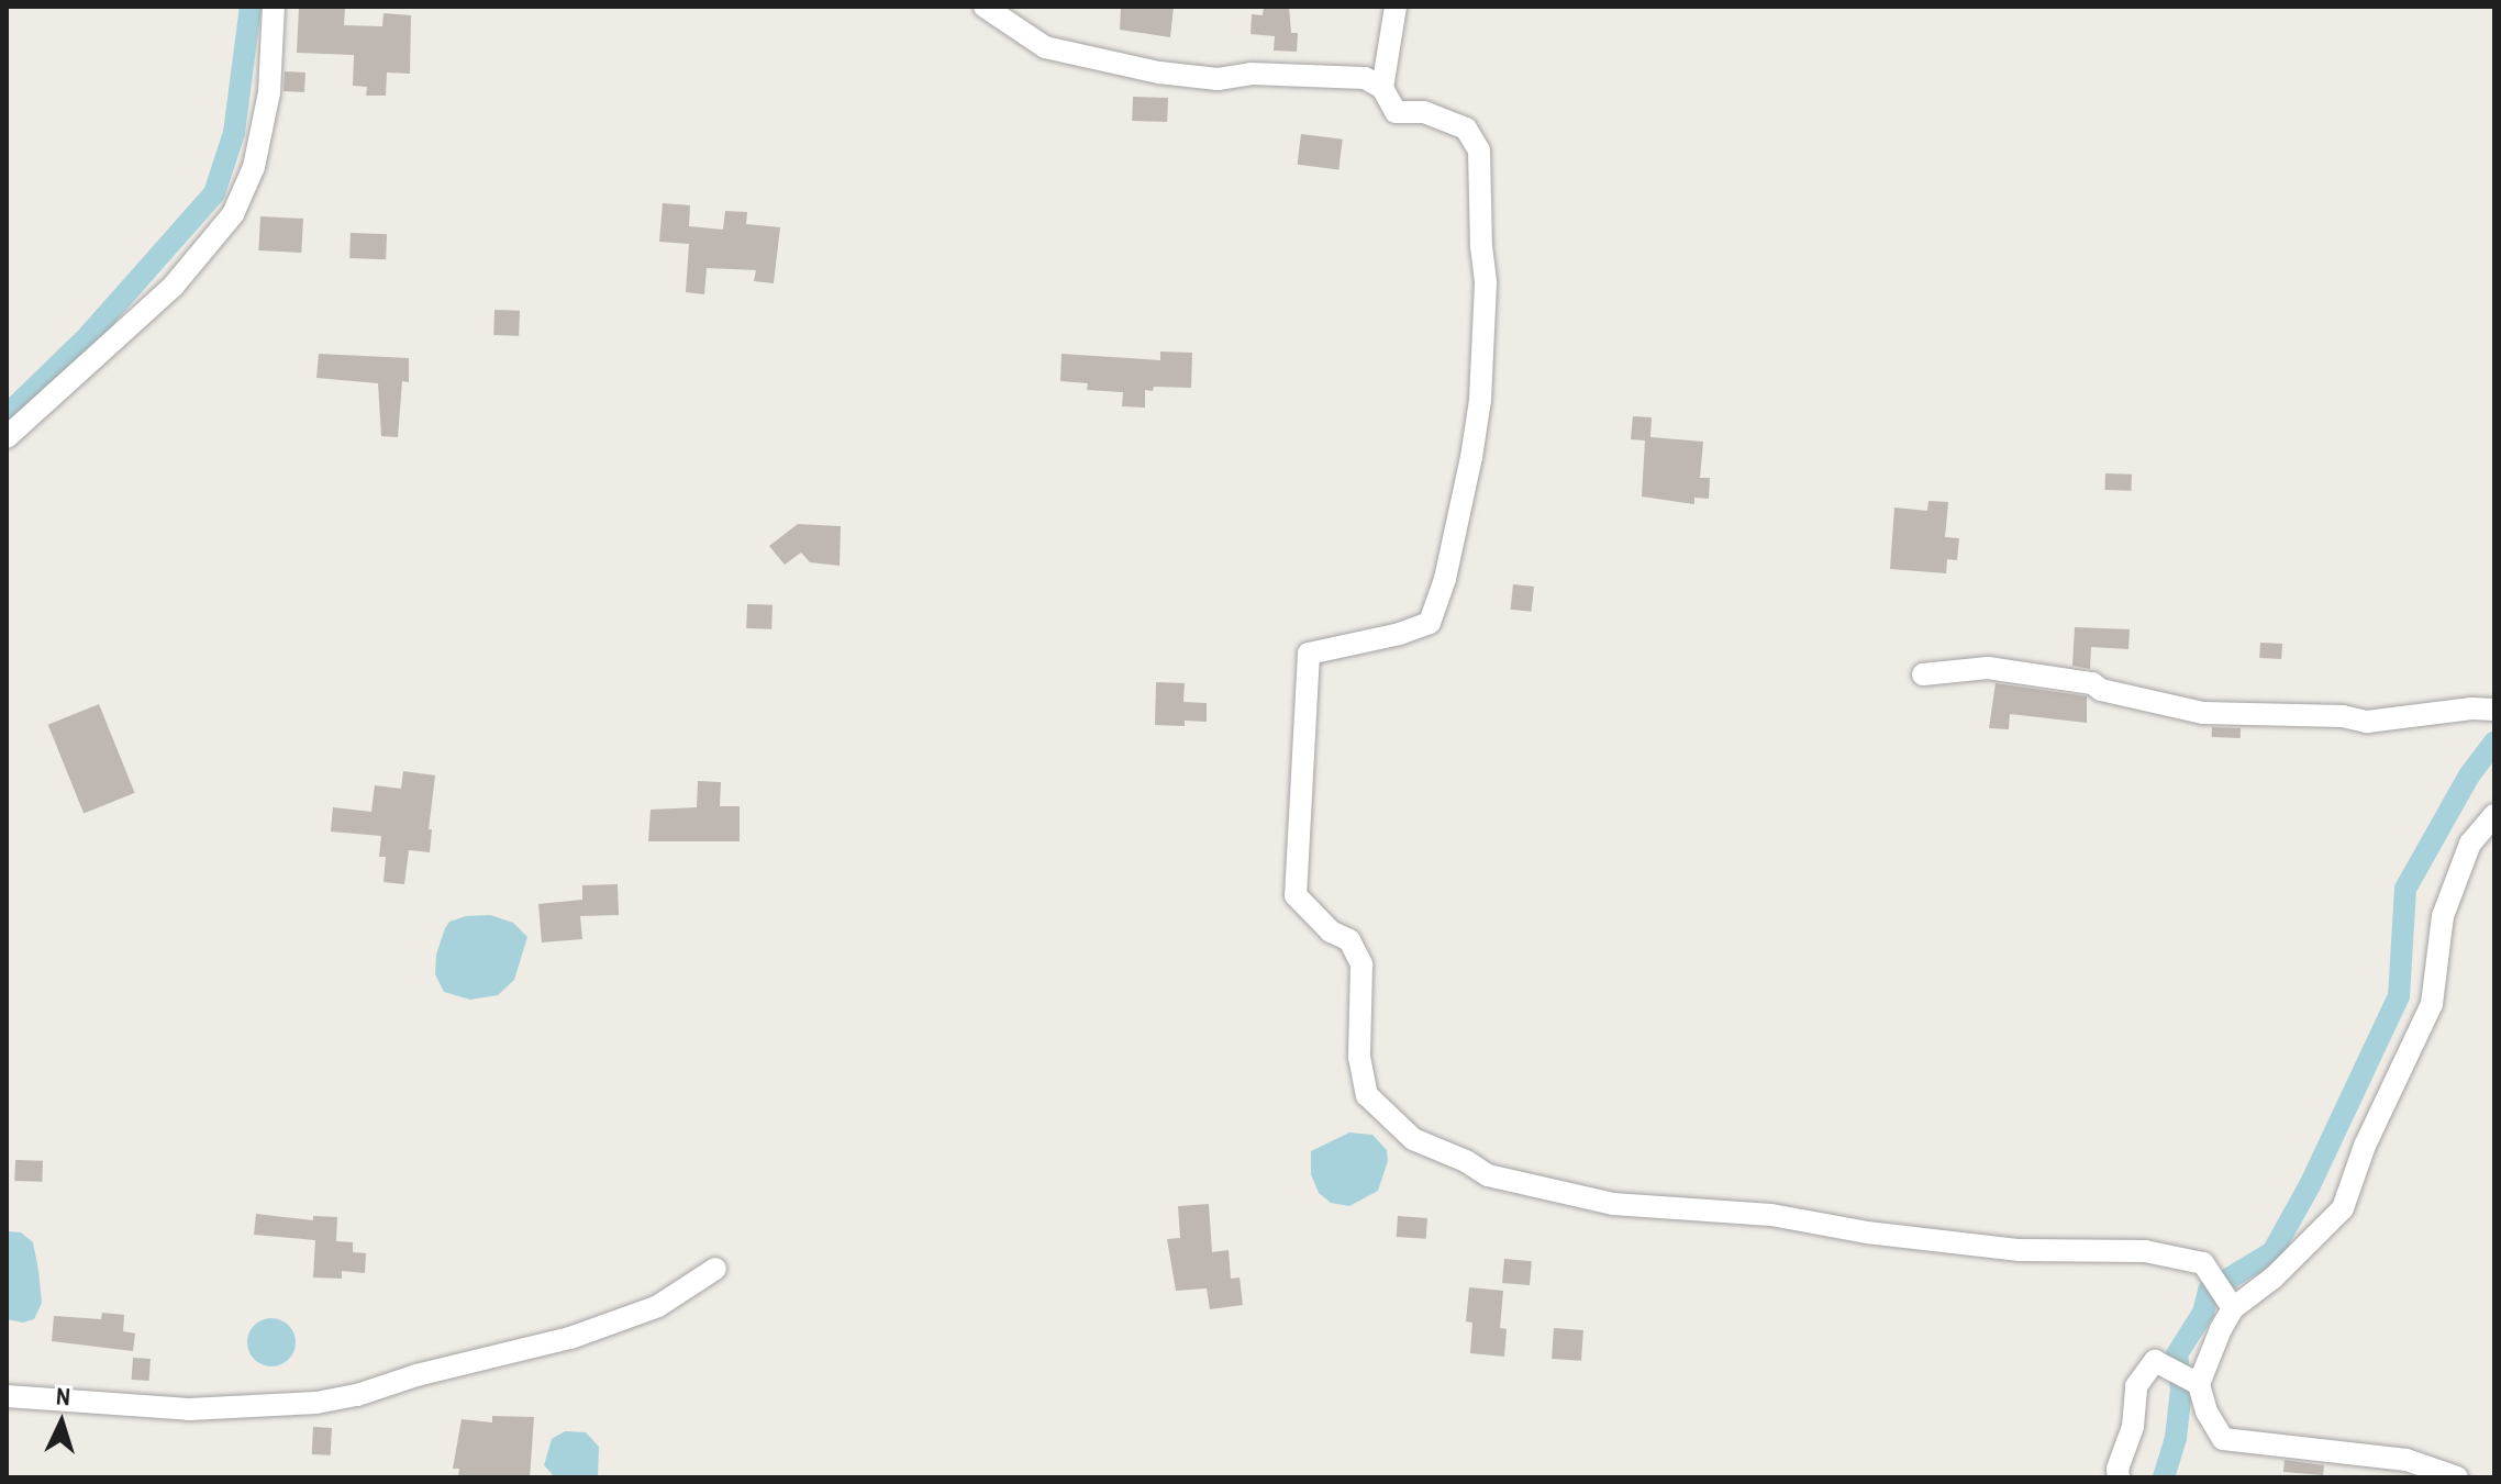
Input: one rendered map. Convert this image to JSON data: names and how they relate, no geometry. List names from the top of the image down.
{
  "north": "top"
}
